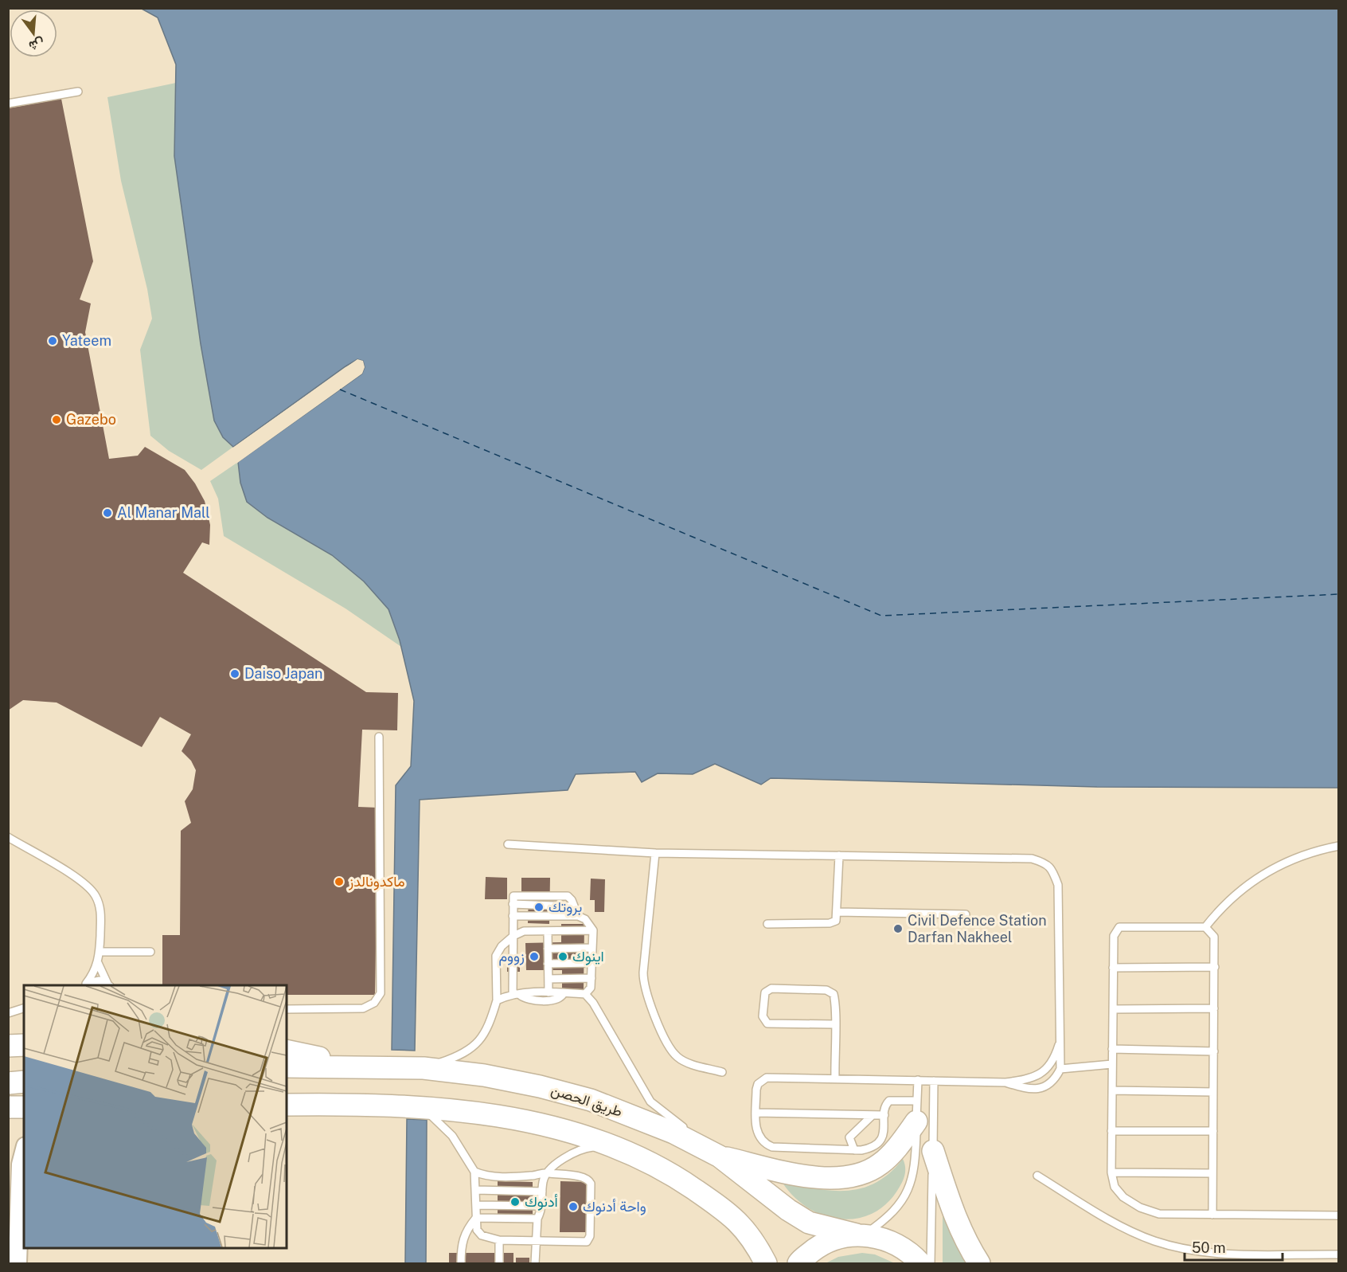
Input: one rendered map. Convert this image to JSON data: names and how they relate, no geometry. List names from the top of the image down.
{
  "streets": {
    "main road": ["طريق الحصن"]
  },
  "places": [
    "Yateem",
    "Gazebo",
    "Al Manar Mall",
    "Daiso Japan",
    "ماكدونالدز",
    "بروتك",
    "Civil Defence Station Darfan Nakheel",
    "زووم",
    "اينوك",
    "أدنوك",
    "واحة أدنوك"
  ],
  "scale_bar": "50 m",
  "north": "bottom"
}
